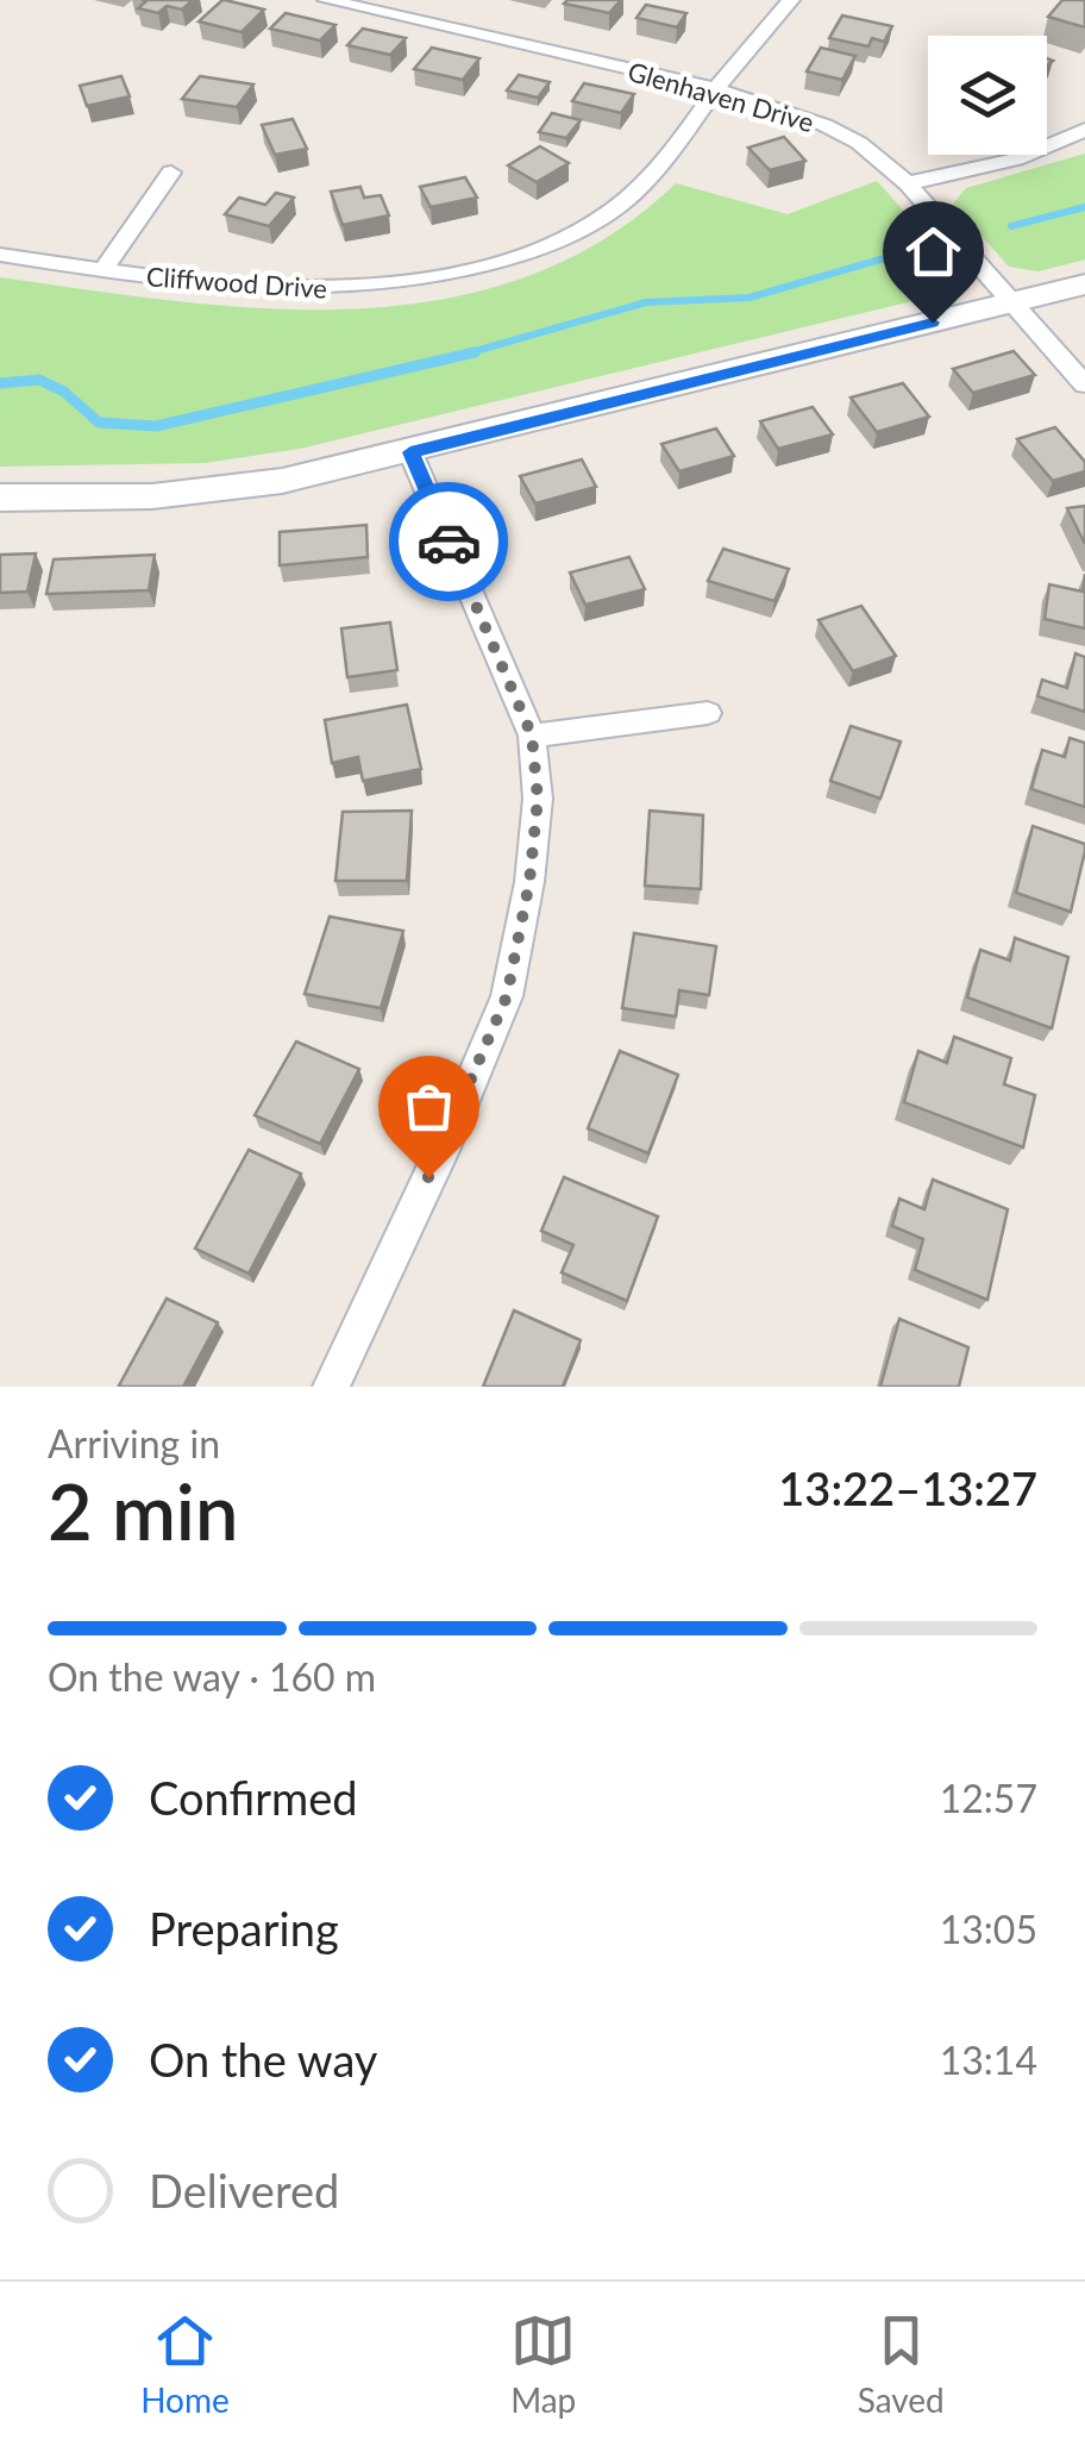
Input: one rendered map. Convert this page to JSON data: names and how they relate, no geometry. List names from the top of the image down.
{
  "streets": {
    "street": ["Glenhaven Drive", "Cliffwood Drive"]
  },
  "crossings": [
    ["Glenhaven Drive", "Cliffwood Drive"]
  ],
  "page": {
    "heading": ["2 min", "Arriving in", "13:22–13:27"],
    "bar": "On the way · 160 m",
    "list": [
      ["Confirmed", "12:57"],
      ["Preparing", "13:05"],
      ["On the way", "13:14"],
      "Delivered"
    ],
    "tabs": ["Home", "Map", "Saved"]
  }
}
